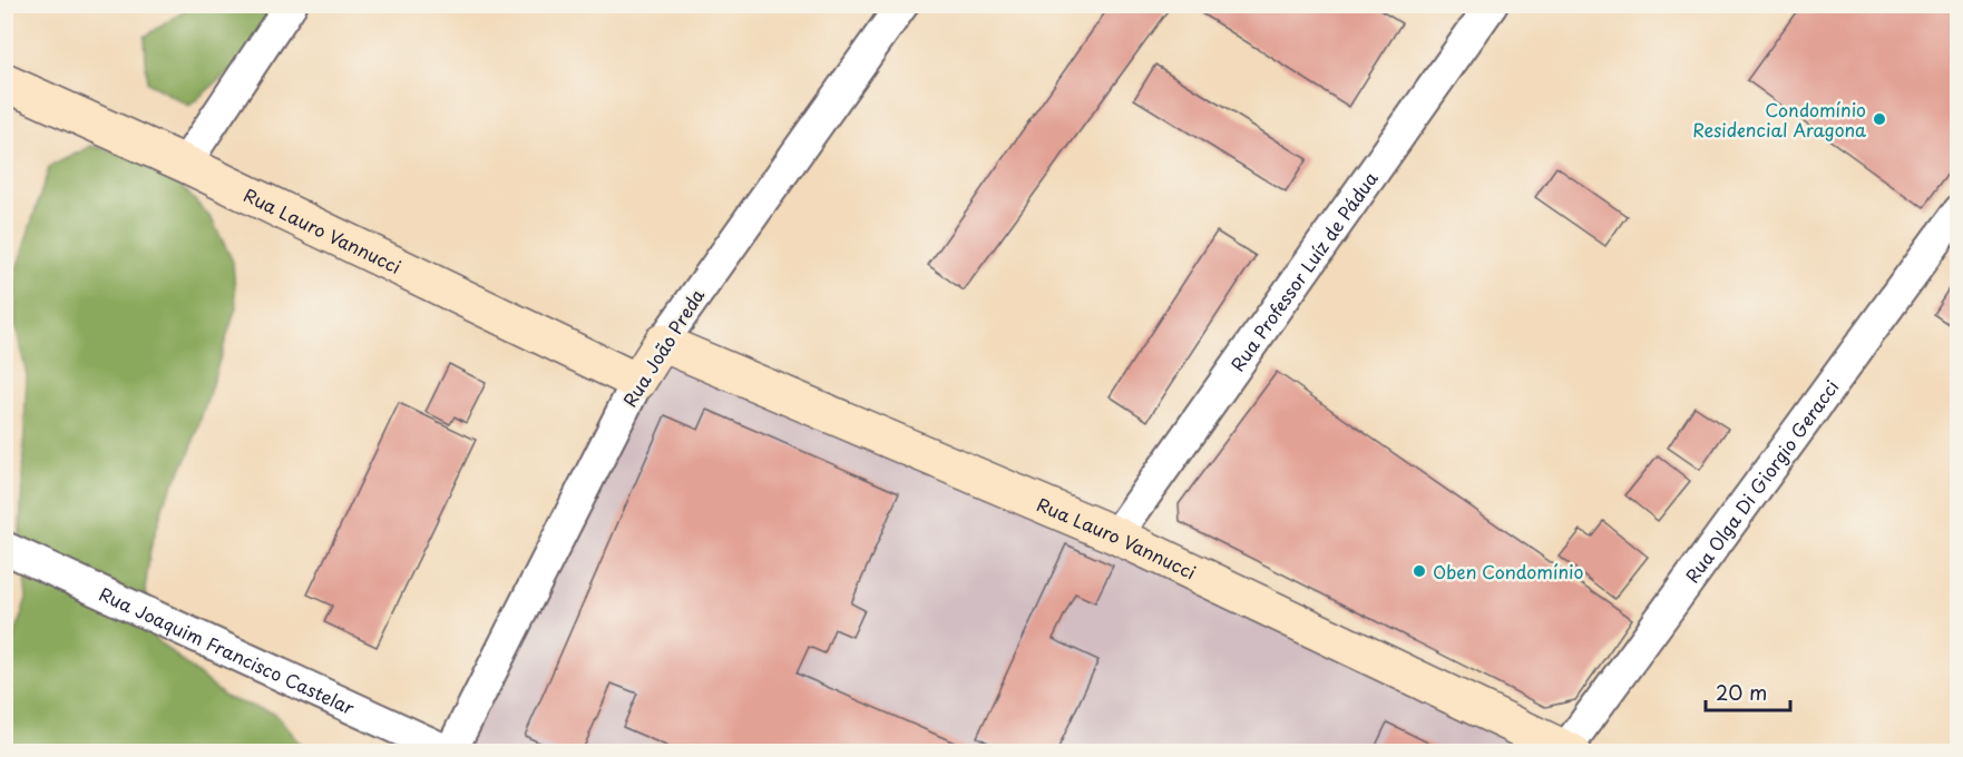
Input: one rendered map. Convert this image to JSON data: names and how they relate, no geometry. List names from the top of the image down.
{
  "streets": {
    "street": [
      "Rua Lauro Vannucci",
      "Rua Professor Luíz de Pádua",
      "Rua João Preda",
      "Rua Olga Di Giorgio Geracci",
      "Rua Joaquim Francisco Castelar"
    ]
  },
  "crossings": [
    ["Rua Lauro Vannucci", "Rua Professor Luíz de Pádua"],
    ["Rua Lauro Vannucci", "Rua João Preda"],
    ["Rua Lauro Vannucci", "Rua Olga Di Giorgio Geracci"],
    ["Rua João Preda", "Rua Joaquim Francisco Castelar"]
  ],
  "places": ["Condomínio Residencial Aragona", "Oben Condomínio"],
  "scale_bar": "20 m"
}
